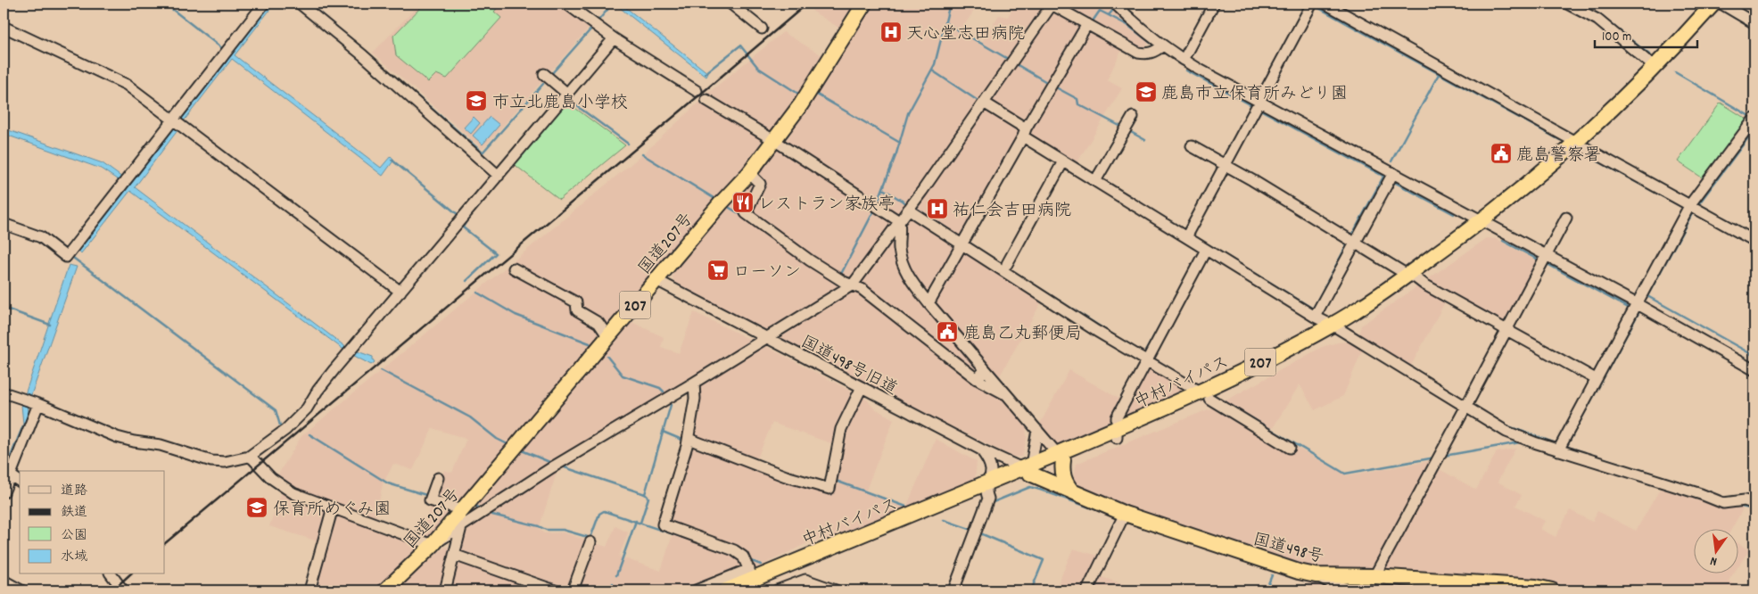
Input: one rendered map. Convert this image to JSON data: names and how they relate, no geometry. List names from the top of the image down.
{
  "streets": {
    "highway": [
      "国道207号",
      "207",
      "中村バイパス",
      "国道498号"
    ],
    "street": ["国道498号旧道"]
  },
  "crossings": [
    ["国道207号", "国道498号旧道"],
    ["国道498号旧道", "中村バイパス"],
    ["国道498号旧道", "国道498号"],
    ["中村バイパス", "国道498号"]
  ],
  "places": {
    "hospital": ["天心堂志田病院", "祐仁会吉田病院"],
    "school or university": ["鹿島市立保育所みどり園", "市立北鹿島小学校", "保育所めぐみ園"],
    "public building": ["鹿島警察署", "鹿島乙丸郵便局"],
    "restaurant": ["レストラン家族亭"],
    "supermarket": ["ローソン"]
  },
  "legend": [
    "道路",
    "鉄道",
    "公園",
    "水域"
  ],
  "scale_bar": "100 m",
  "north": "bottom"
}
